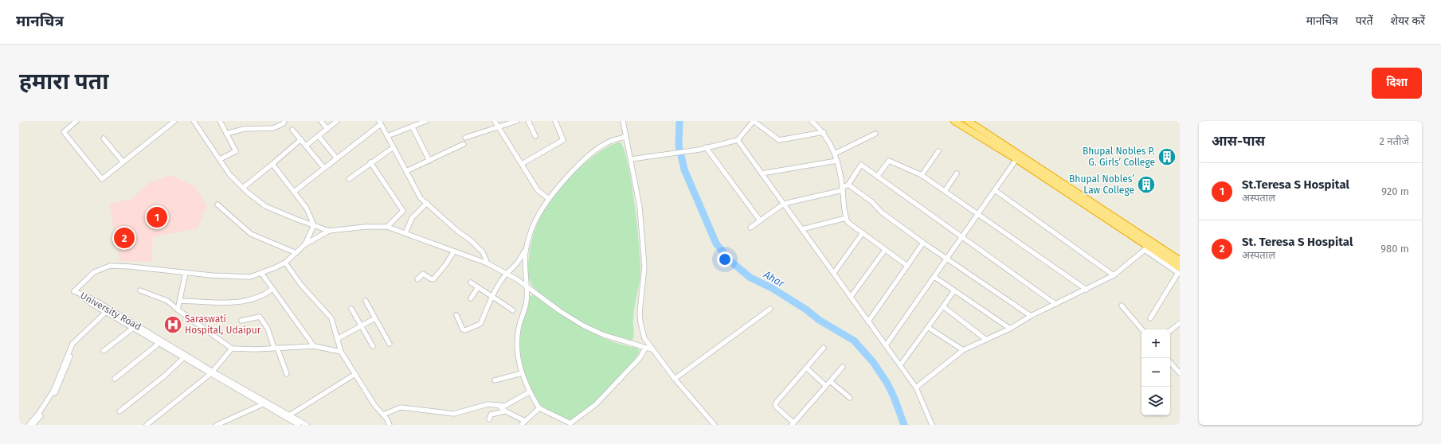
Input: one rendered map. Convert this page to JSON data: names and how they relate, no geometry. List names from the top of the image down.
{
  "streets": {
    "street": ["University Road"]
  },
  "water": ["Ahar"],
  "places": {
    "building": ["Bhupal Nobles P. G. Girls’ College", "Bhupal Nobles’ Law College"],
    "hospital": ["Saraswati Hospital, Udaipur"]
  },
  "page": {
    "header": "मानचित्र",
    "nav": ["मानचित्र", "परतें", "शेयर करें"],
    "buttons": "दिशा",
    "title": "हमारा पता",
    "heading": ["आस-पास", "2 नतीजे"],
    "list": [
      {
        "mark": "1",
        "name": "St.Teresa S Hospital",
        "note": "अस्पताल",
        "value": "920 m"
      },
      {
        "mark": "2",
        "name": "St. Teresa S Hospital",
        "note": "अस्पताल",
        "value": "980 m"
      }
    ],
    "pins": ["1", "2"],
    "map_buttons": ["+", "−"]
  }
}
